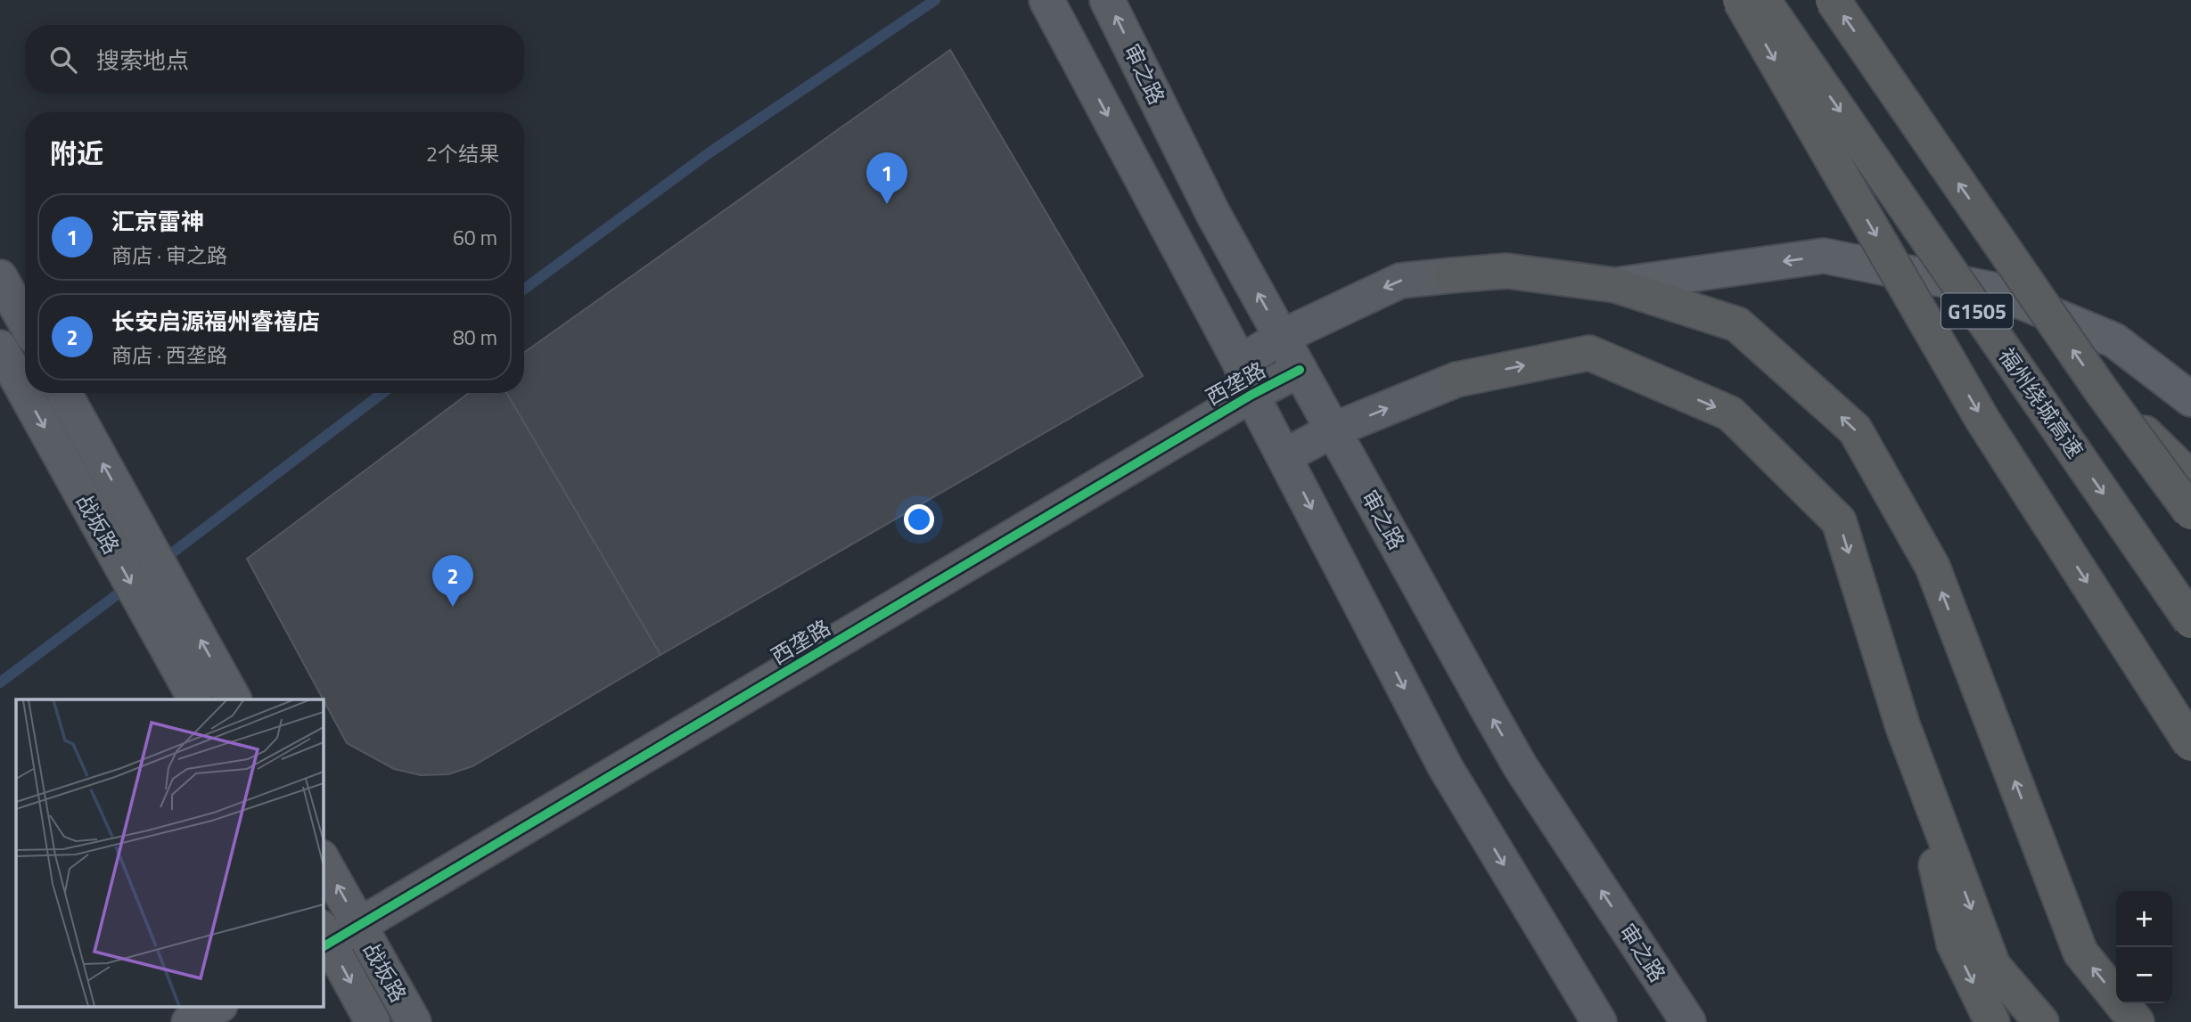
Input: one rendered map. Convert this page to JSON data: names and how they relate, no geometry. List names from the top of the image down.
{
  "streets": {
    "highway": ["G1505", "福州绕城高速"],
    "main road": ["审之路", "西垄路", "战坂路"]
  },
  "crossings": [
    ["审之路", "西垄路"],
    ["西垄路", "战坂路"]
  ],
  "page": {
    "search": "搜索地点",
    "heading": ["附近", "2个结果"],
    "pins": ["1", "2"],
    "list": [
      {
        "mark": "1",
        "name": "汇京雷神",
        "note": "商店 · 审之路",
        "value": "60 m"
      },
      {
        "mark": "2",
        "name": "长安启源福州睿禧店",
        "note": "商店 · 西垄路",
        "value": "80 m"
      }
    ],
    "map_buttons": ["+", "−"]
  }
}
